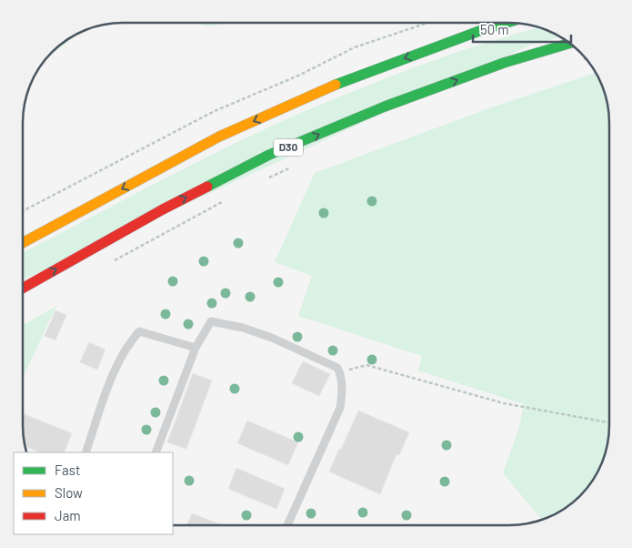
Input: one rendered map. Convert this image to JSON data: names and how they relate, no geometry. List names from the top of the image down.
{
  "streets": {
    "highway": ["D30"]
  },
  "legend": ["Fast", "Slow", "Jam"],
  "scale_bar": "50 m"
}
